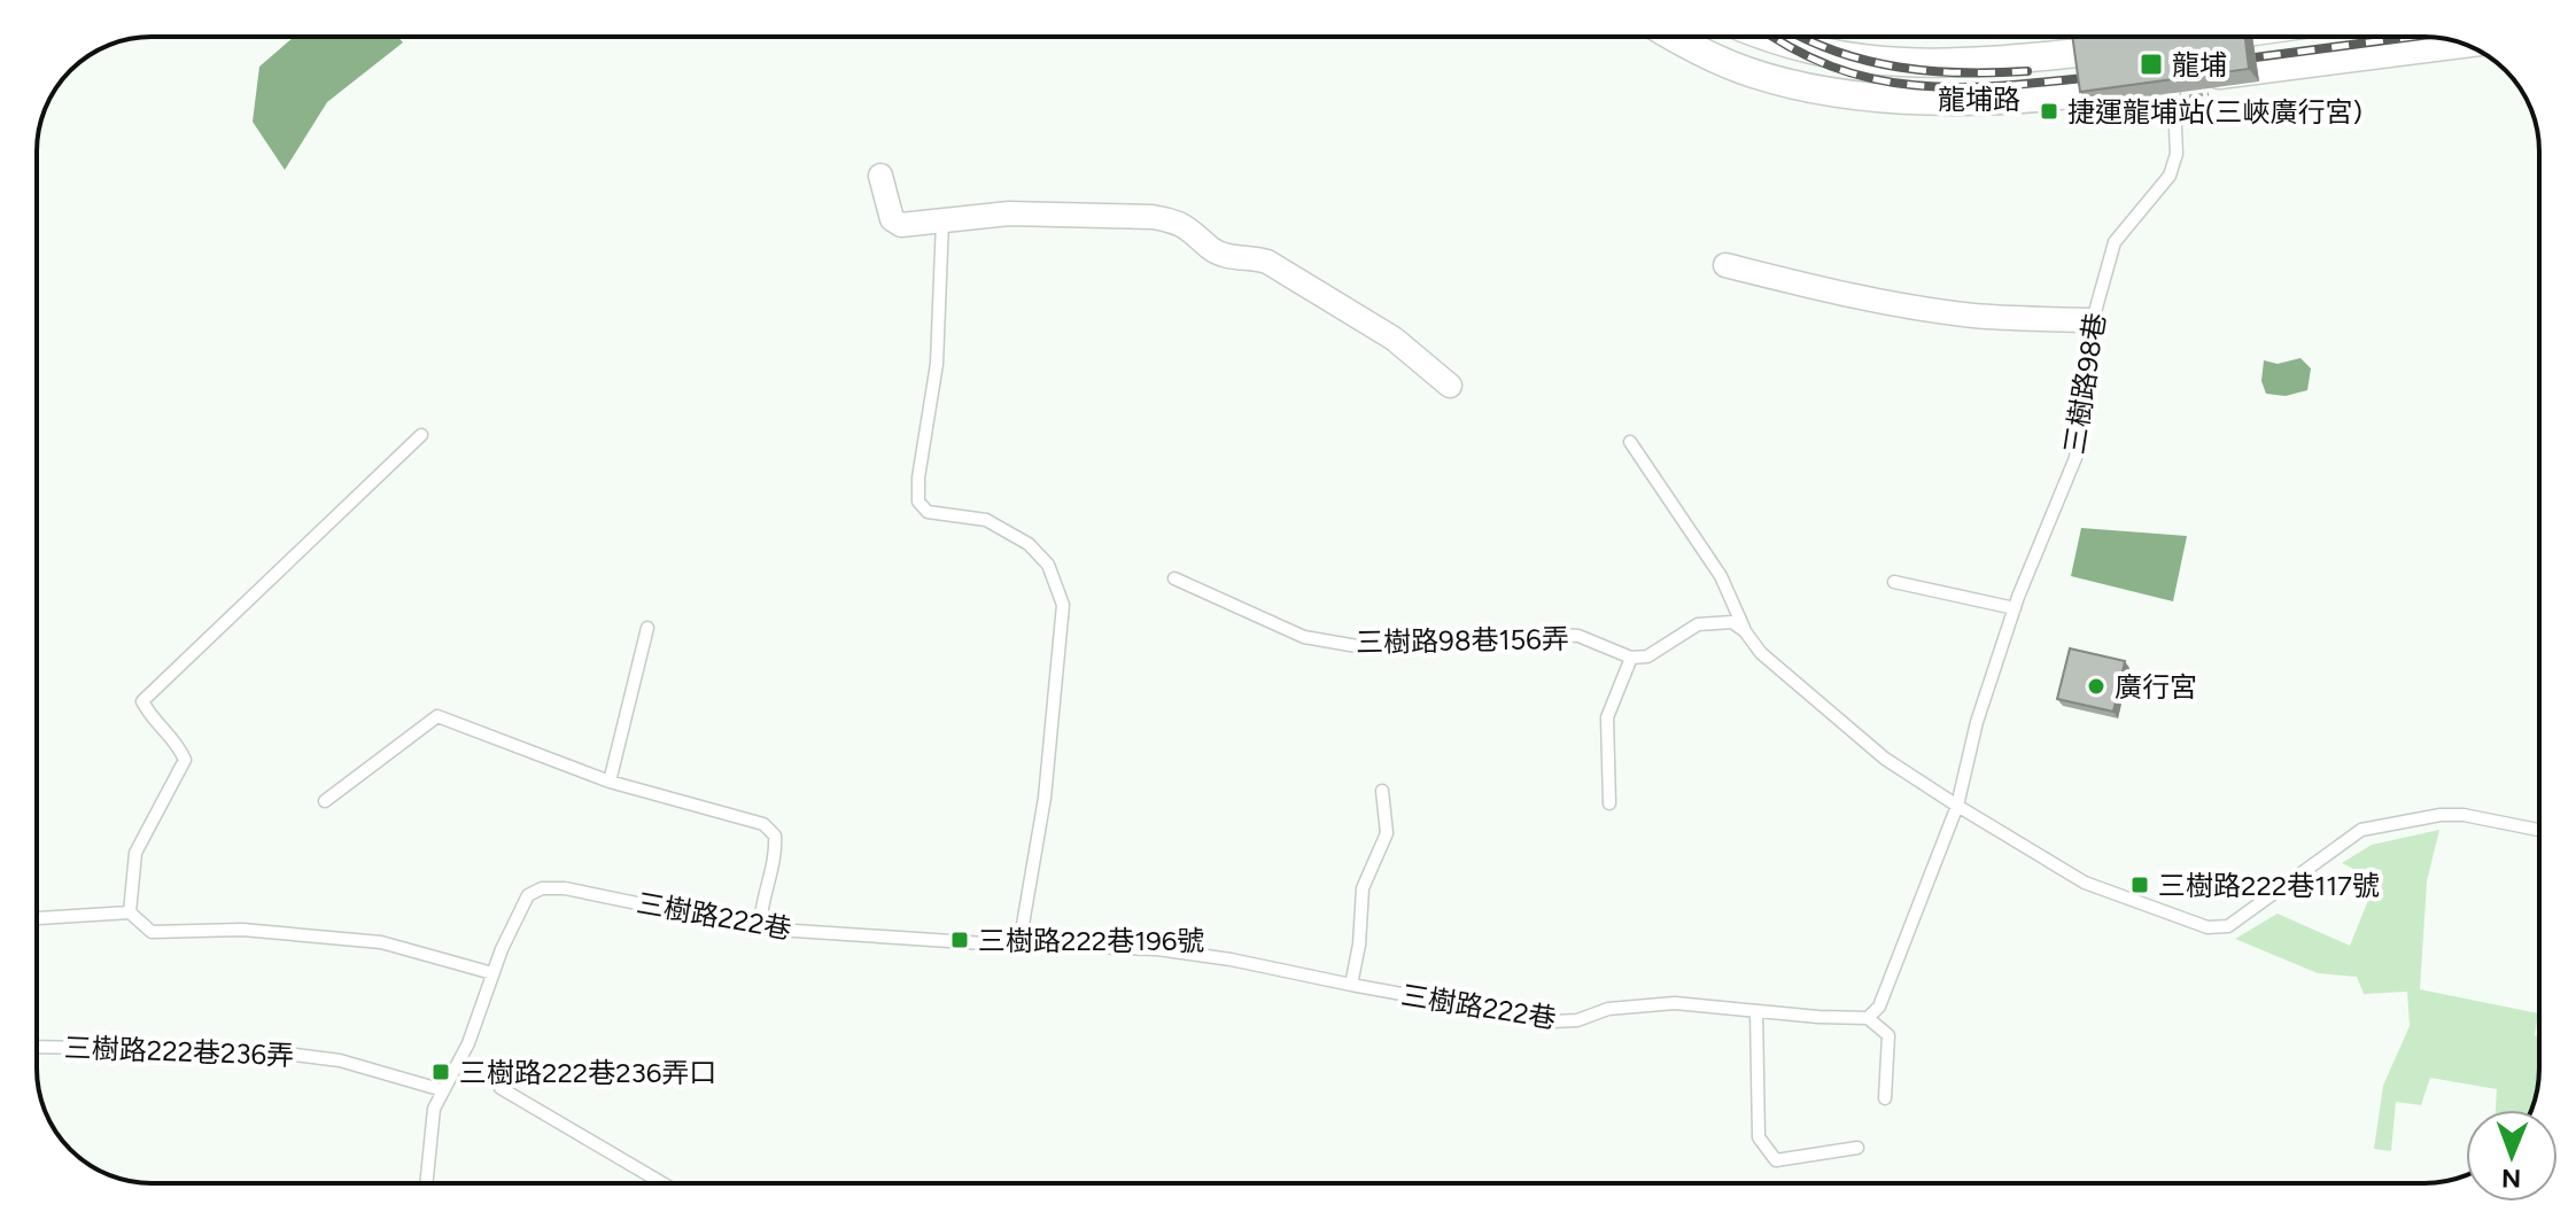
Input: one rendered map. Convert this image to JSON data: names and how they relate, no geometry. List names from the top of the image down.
{
  "streets": {
    "street": ["龍埔路"],
    "lane": [
      "三樹路98巷",
      "三樹路98巷156弄",
      "三樹路222巷",
      "三樹路222巷236弄"
    ]
  },
  "crossings": [
    ["龍埔路", "三樹路98巷"],
    ["三樹路222巷", "三樹路222巷236弄"]
  ],
  "places": {
    "transit": [
      "龍埔",
      "捷運龍埔站(三峽廣行宮)",
      "三樹路222巷117號",
      "三樹路222巷196號",
      "三樹路222巷236弄口"
    ],
    "other": ["廣行宮"]
  },
  "north": "bottom"
}
